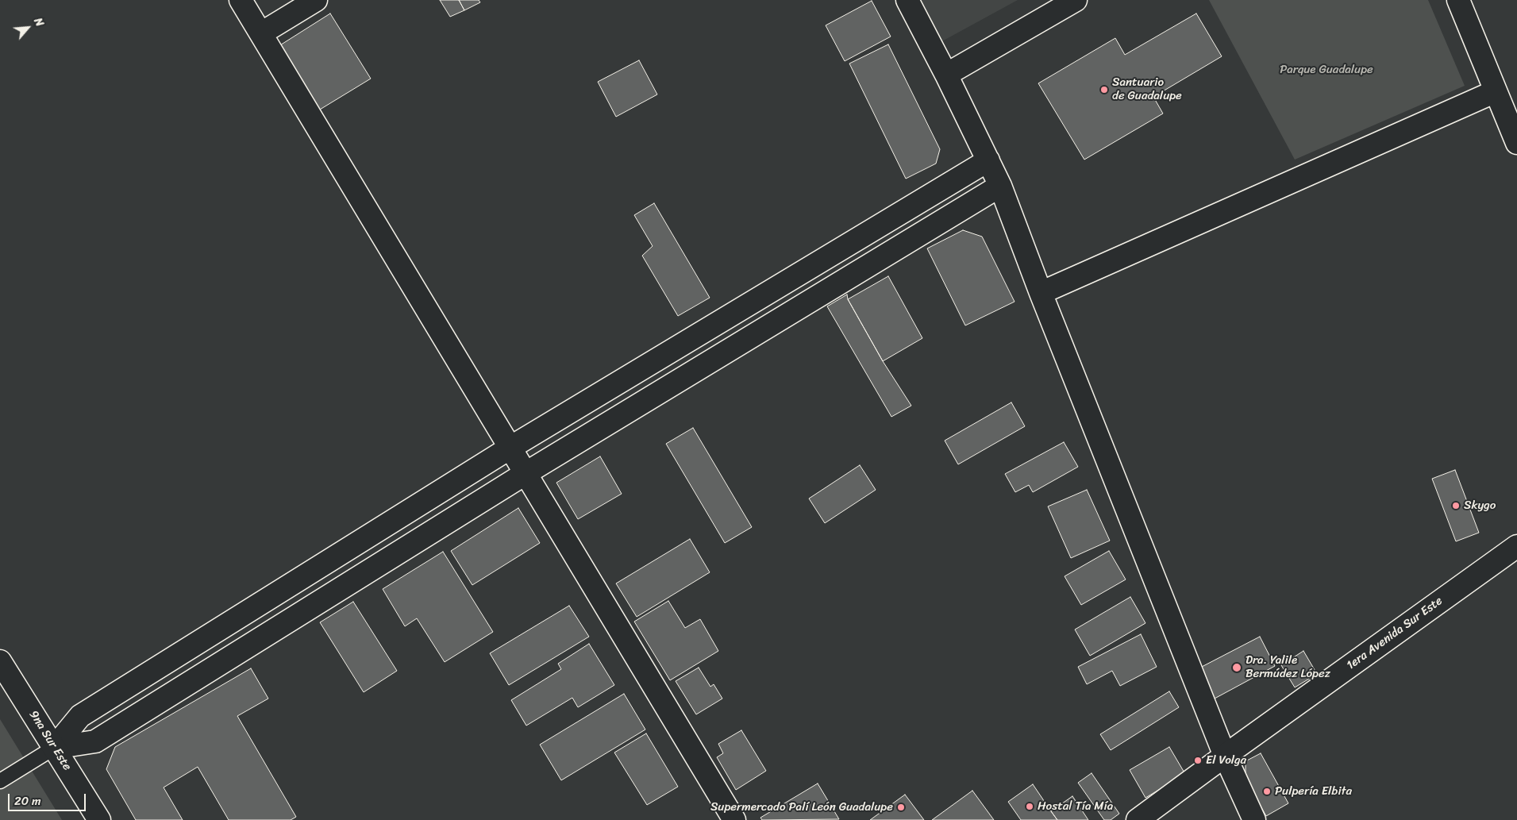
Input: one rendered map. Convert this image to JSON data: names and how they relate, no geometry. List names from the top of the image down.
{
  "streets": {
    "street": ["1era Avenida Sur Este", "9na Sur Este"]
  },
  "parks": ["Parque Guadalupe"],
  "places": [
    "Santuario de Guadalupe",
    "Skygo",
    "Dra. Yalile Bermúdez López",
    "El Volga",
    "Pulpería Elbita",
    "Hostal Tía Mía",
    "Supermercado Palí León Guadalupe"
  ],
  "scale_bar": "20 m",
  "north": "top right"
}
